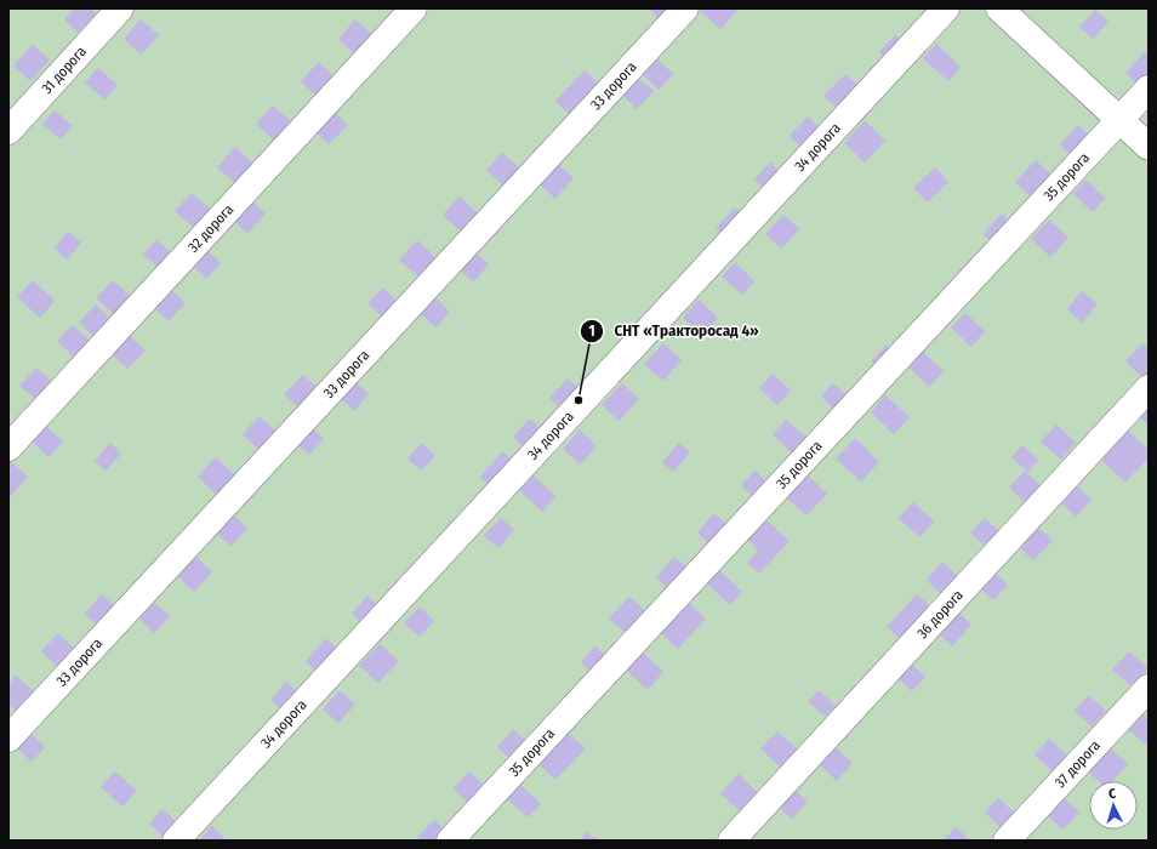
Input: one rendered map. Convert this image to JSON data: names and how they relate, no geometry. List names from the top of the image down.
{
  "streets": {
    "street": [
      "31 дорога",
      "33 дорога",
      "34 дорога",
      "35 дорога",
      "32 дорога",
      "36 дорога",
      "37 дорога"
    ]
  },
  "places": ["СНТ «Тракторосад 4»"],
  "north": "top"
}
